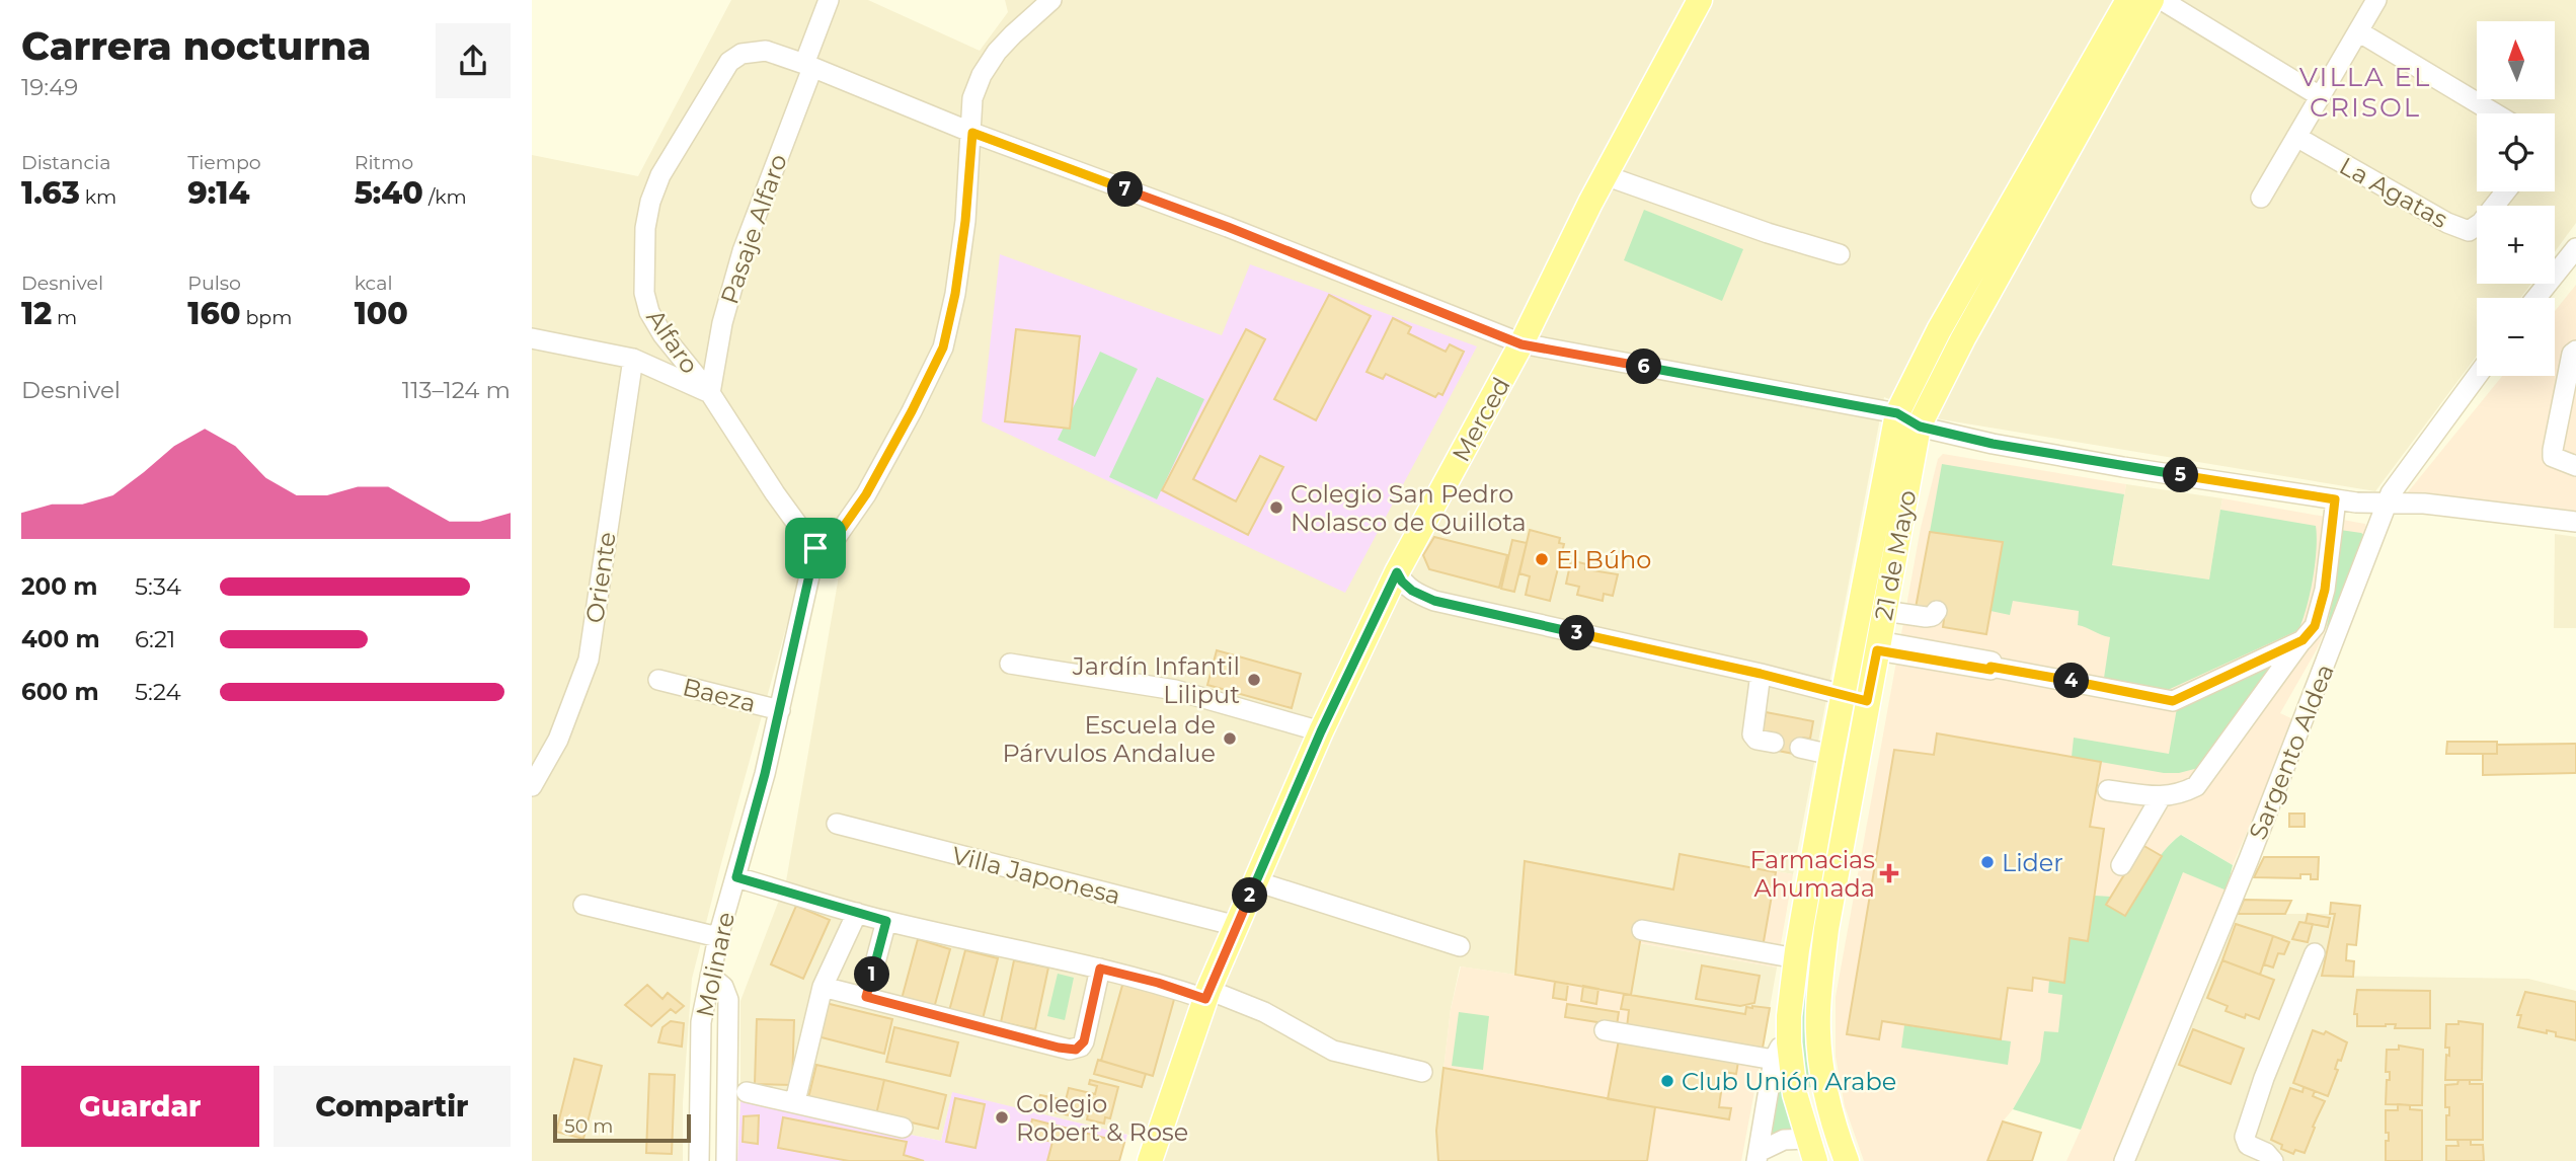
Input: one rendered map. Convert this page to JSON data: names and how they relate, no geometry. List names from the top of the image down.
{
  "streets": {
    "main road": ["Merced", "21 de Mayo"],
    "street": [
      "La Agatas",
      "Pasaje Alfaro",
      "Alfaro",
      "Oriente",
      "Baeza",
      "Sargento Aldea",
      "Villa Japonesa",
      "Molinare"
    ]
  },
  "crossings": [
    ["Pasaje Alfaro", "Alfaro"],
    ["Alfaro", "Molinare"],
    ["Merced", "Villa Japonesa"],
    ["Baeza", "Molinare"]
  ],
  "districts": ["VILLA EL CRISOL"],
  "places": {
    "other": [
      "Colegio San Pedro Nolasco de Quillota",
      "El Búho",
      "Jardín Infantil Liliput",
      "Escuela de Párvulos Andalue",
      "Lider",
      "Club Unión Arabe",
      "Colegio Robert & Rose"
    ],
    "health": ["Farmacias Ahumada"]
  },
  "scale_bar": "50 m",
  "north": "top",
  "page": {
    "heading": ["Carrera nocturna", "19:49"],
    "map_buttons": ["+", "−"],
    "stats": [
      ["Distancia", "1.63 km"],
      ["Tiempo", "9:14"],
      ["Ritmo", "5:40 /km"],
      ["Desnivel", "12 m"],
      ["Pulso", "160 bpm"],
      ["kcal", "100"]
    ],
    "pins": [
      "7",
      "6",
      "5",
      "3",
      "4",
      "2",
      "1"
    ],
    "chart": ["Desnivel", "113–124 m"],
    "list": [
      {
        "name": "200 m",
        "note": "5:34"
      },
      {
        "name": "400 m",
        "note": "6:21"
      },
      {
        "name": "600 m",
        "note": "5:24"
      }
    ],
    "buttons": ["Guardar", "Compartir"],
    "scale": "50 m"
  }
}
